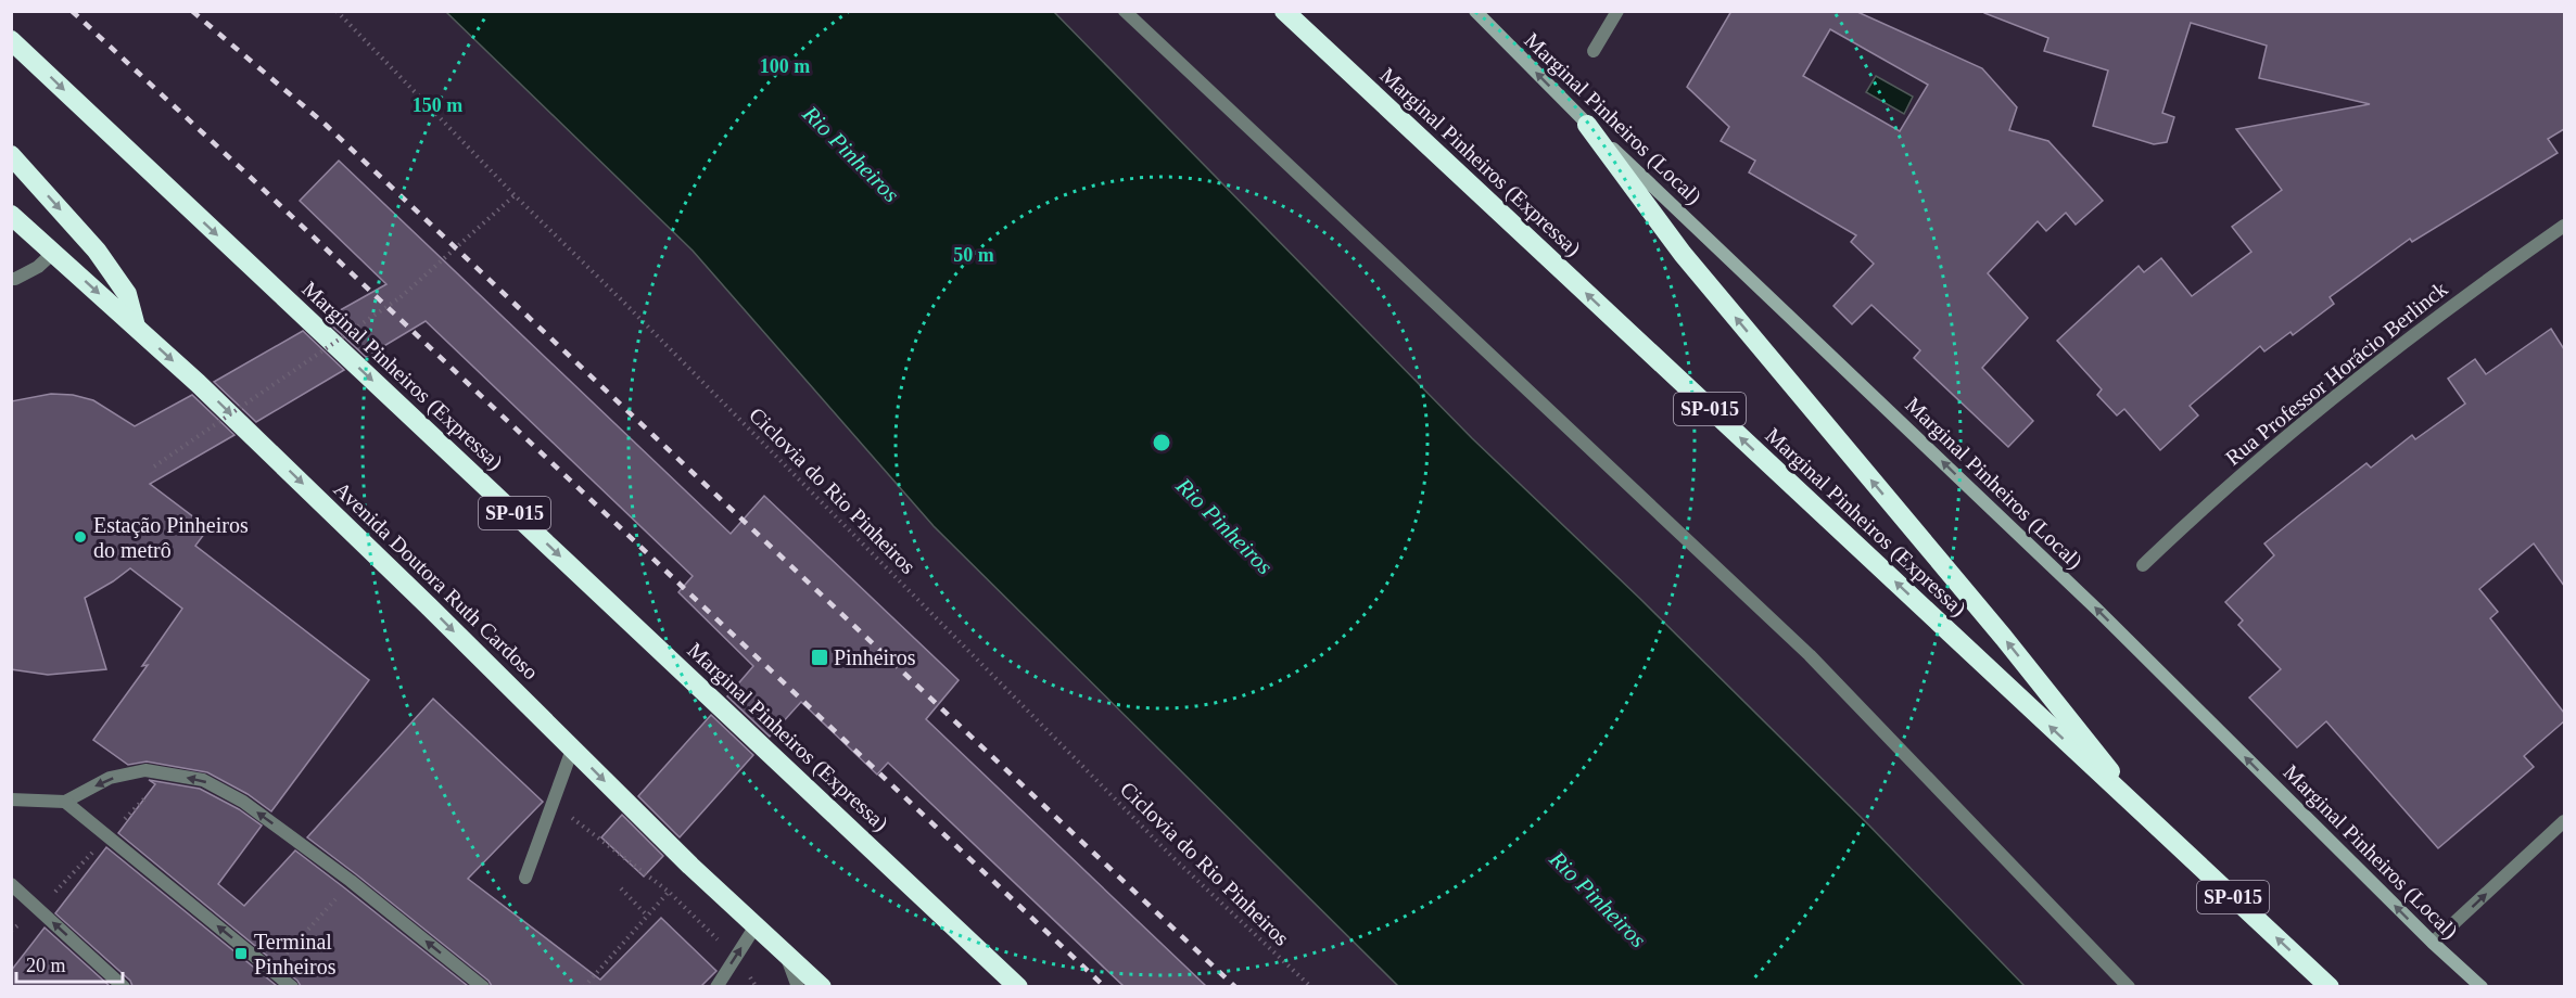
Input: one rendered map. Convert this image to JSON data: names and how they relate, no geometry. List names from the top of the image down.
{
  "streets": {
    "highway": ["Marginal Pinheiros (Expressa)", "SP-015", "Avenida Doutora Ruth Cardoso"],
    "main road": ["Marginal Pinheiros (Local)"],
    "street": ["Rua Professor Horácio Berlinck"],
    "path": ["Ciclovia do Rio Pinheiros"]
  },
  "one_way": ["Marginal Pinheiros (Local)", "Avenida Doutora Ruth Cardoso"],
  "water": ["Rio Pinheiros"],
  "places": {
    "other": ["Estação Pinheiros do metrô"],
    "transit": ["Pinheiros", "Terminal Pinheiros"]
  },
  "scale_bar": "20 m",
  "rings": ["100 m", "150 m", "50 m"]
}
